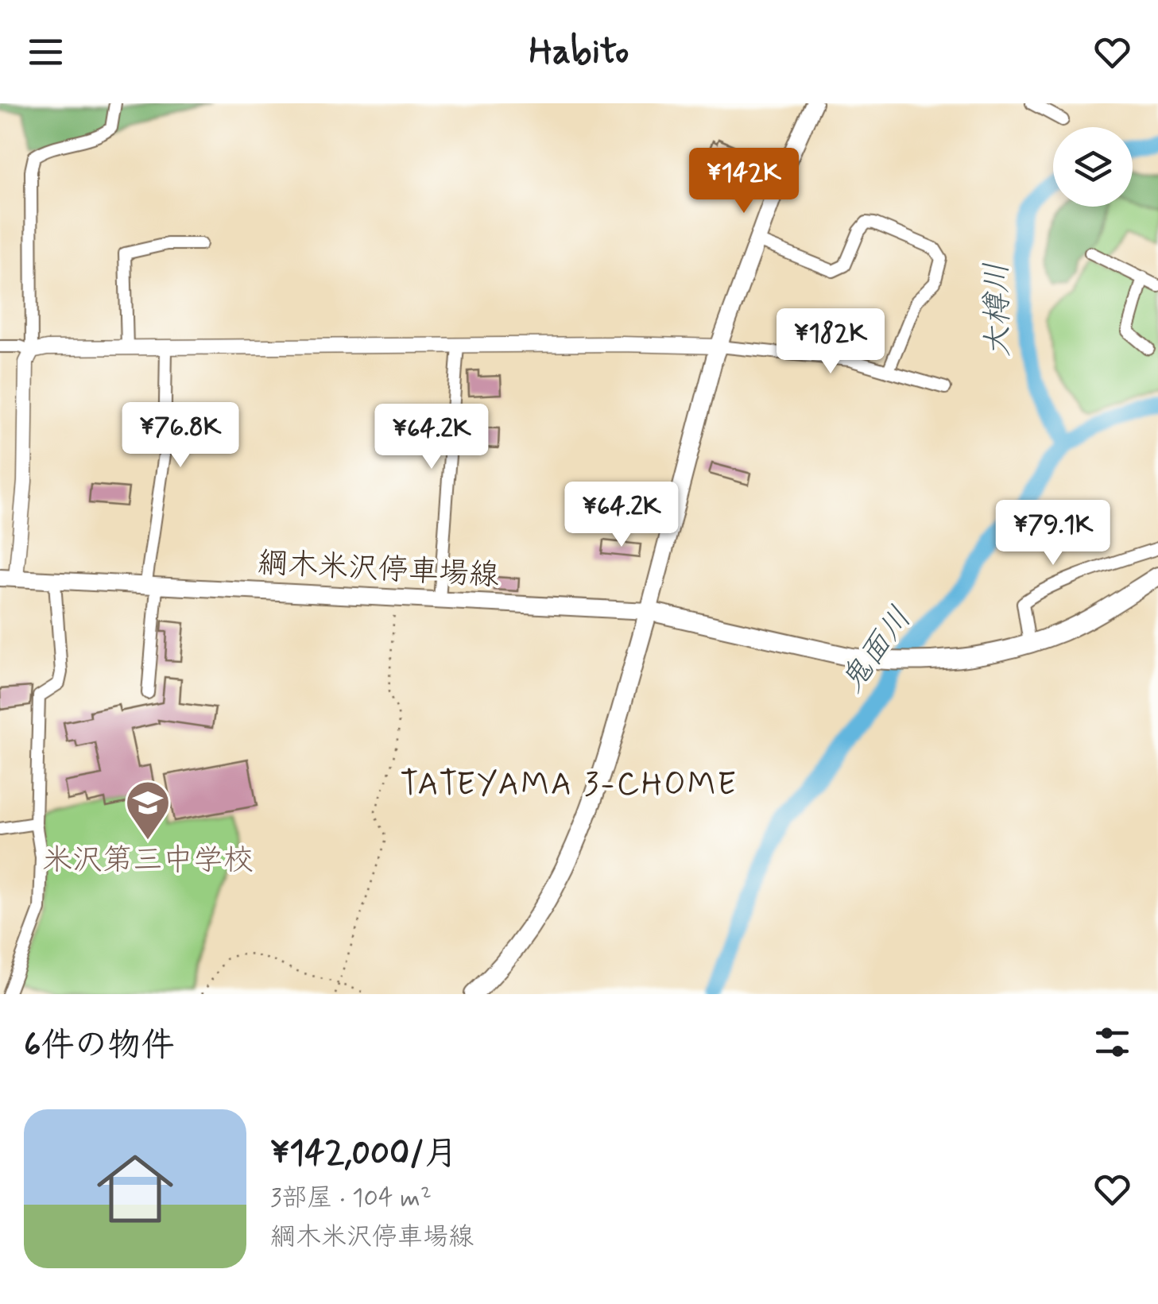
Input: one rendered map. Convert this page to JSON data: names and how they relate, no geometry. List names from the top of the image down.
{
  "streets": {
    "main road": ["綱木米沢停車場線"]
  },
  "districts": ["TATEYAMA 3-CHOME"],
  "water": ["大樽川", "鬼面川"],
  "places": {
    "school or university": ["米沢第三中学校"]
  },
  "page": {
    "header": "Habito",
    "price": [
      "¥142K",
      "¥182K",
      "¥76.8K",
      "¥64.2K",
      "¥64.2K",
      "¥79.1K"
    ],
    "heading": "6件の物件",
    "list": [
      {
        "name": "¥142,000/月",
        "note": "3部屋 · 104 m² · 綱木米沢停車場線"
      }
    ]
  }
}
